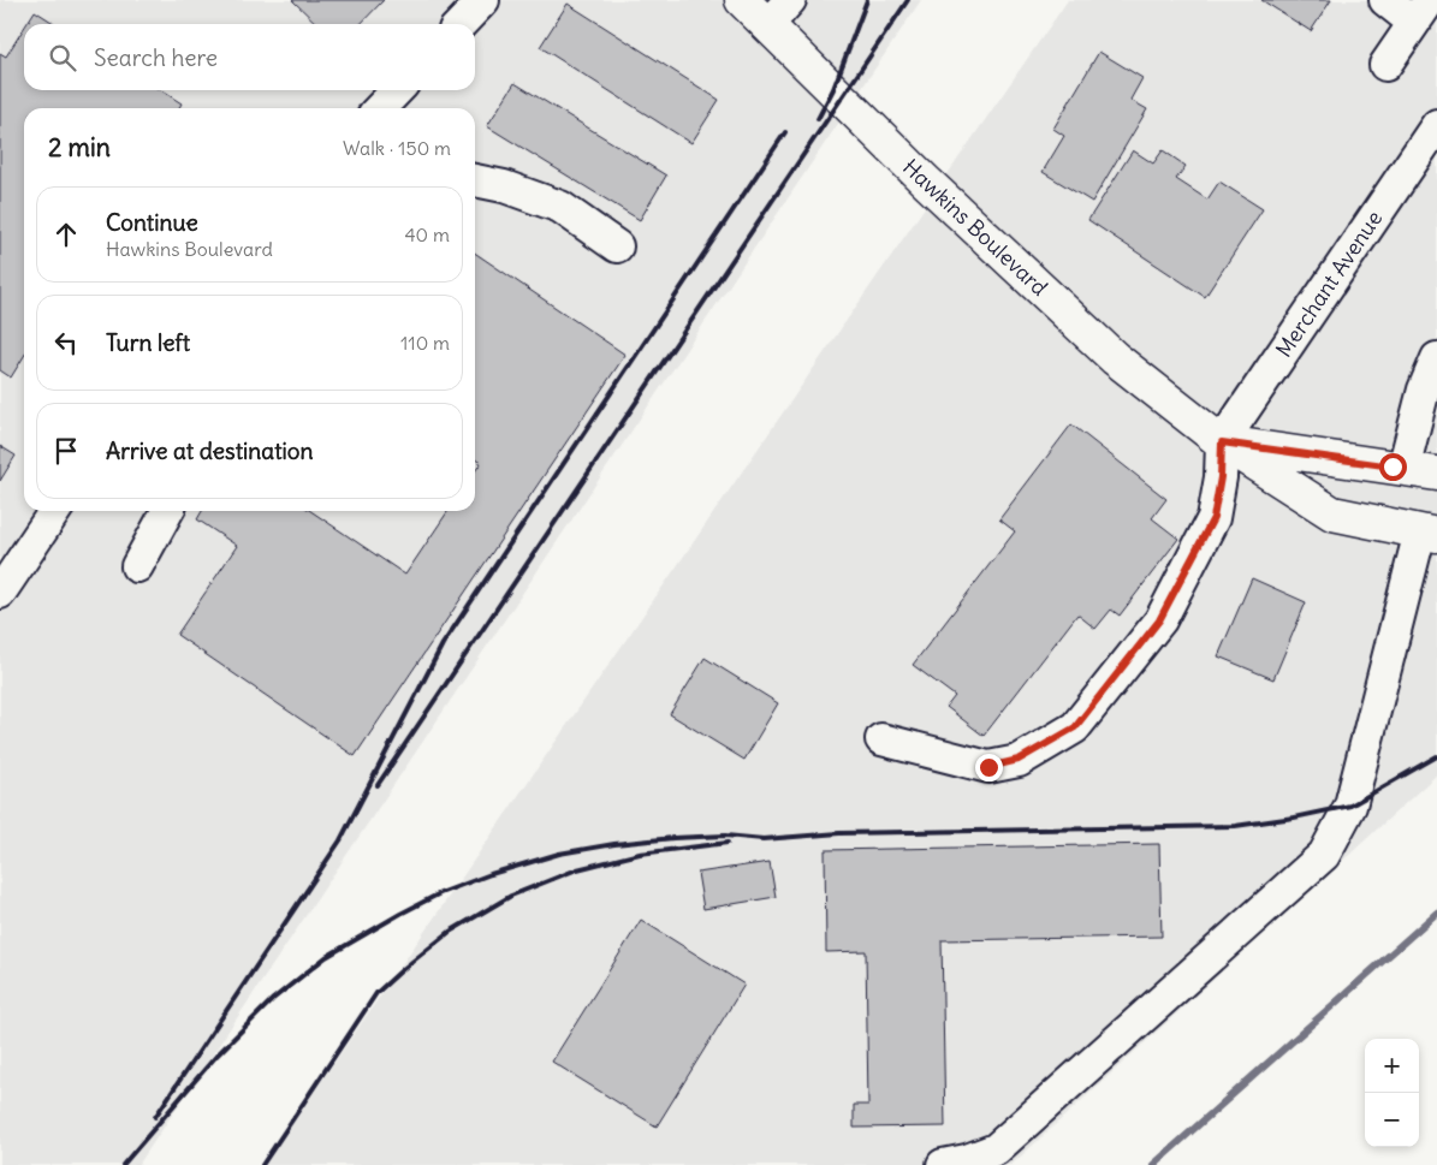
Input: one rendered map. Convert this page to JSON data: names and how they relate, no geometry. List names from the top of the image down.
{
  "streets": {
    "main road": ["Hawkins Boulevard"],
    "street": ["Merchant Avenue"]
  },
  "crossings": [
    ["Hawkins Boulevard", "Merchant Avenue"]
  ],
  "page": {
    "search": "Search here",
    "heading": ["2 min", "Walk · 150 m"],
    "list": [
      ["Continue", "Hawkins Boulevard", "40 m"],
      ["Turn left", "110 m"],
      "Arrive at destination"
    ],
    "map_buttons": ["+", "−"]
  }
}
